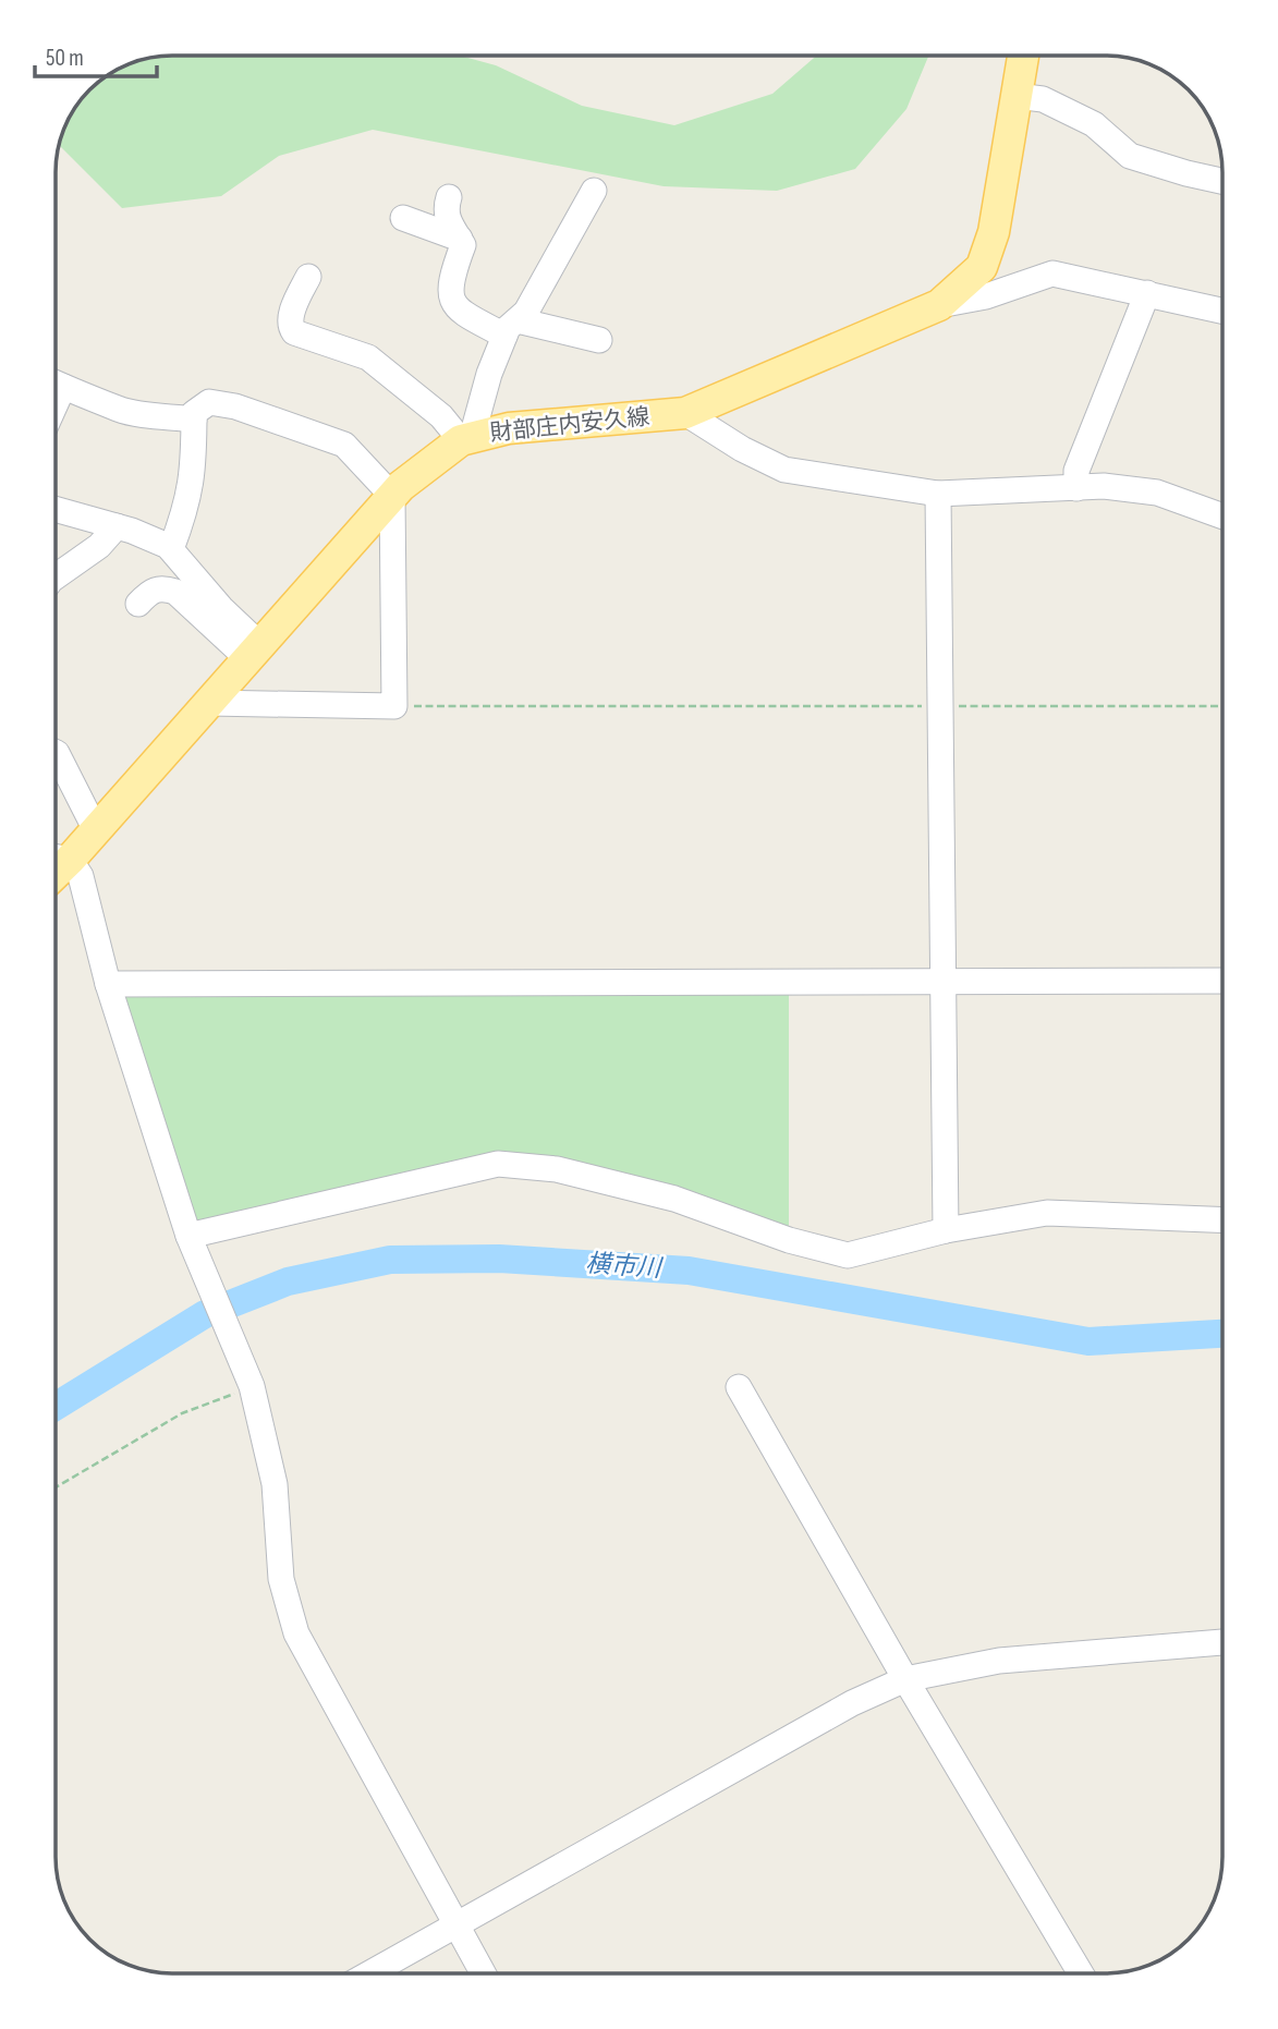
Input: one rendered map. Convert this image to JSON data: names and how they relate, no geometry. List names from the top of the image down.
{
  "streets": {
    "main road": ["財部庄内安久線"]
  },
  "water": ["横市川"],
  "scale_bar": "50 m"
}
